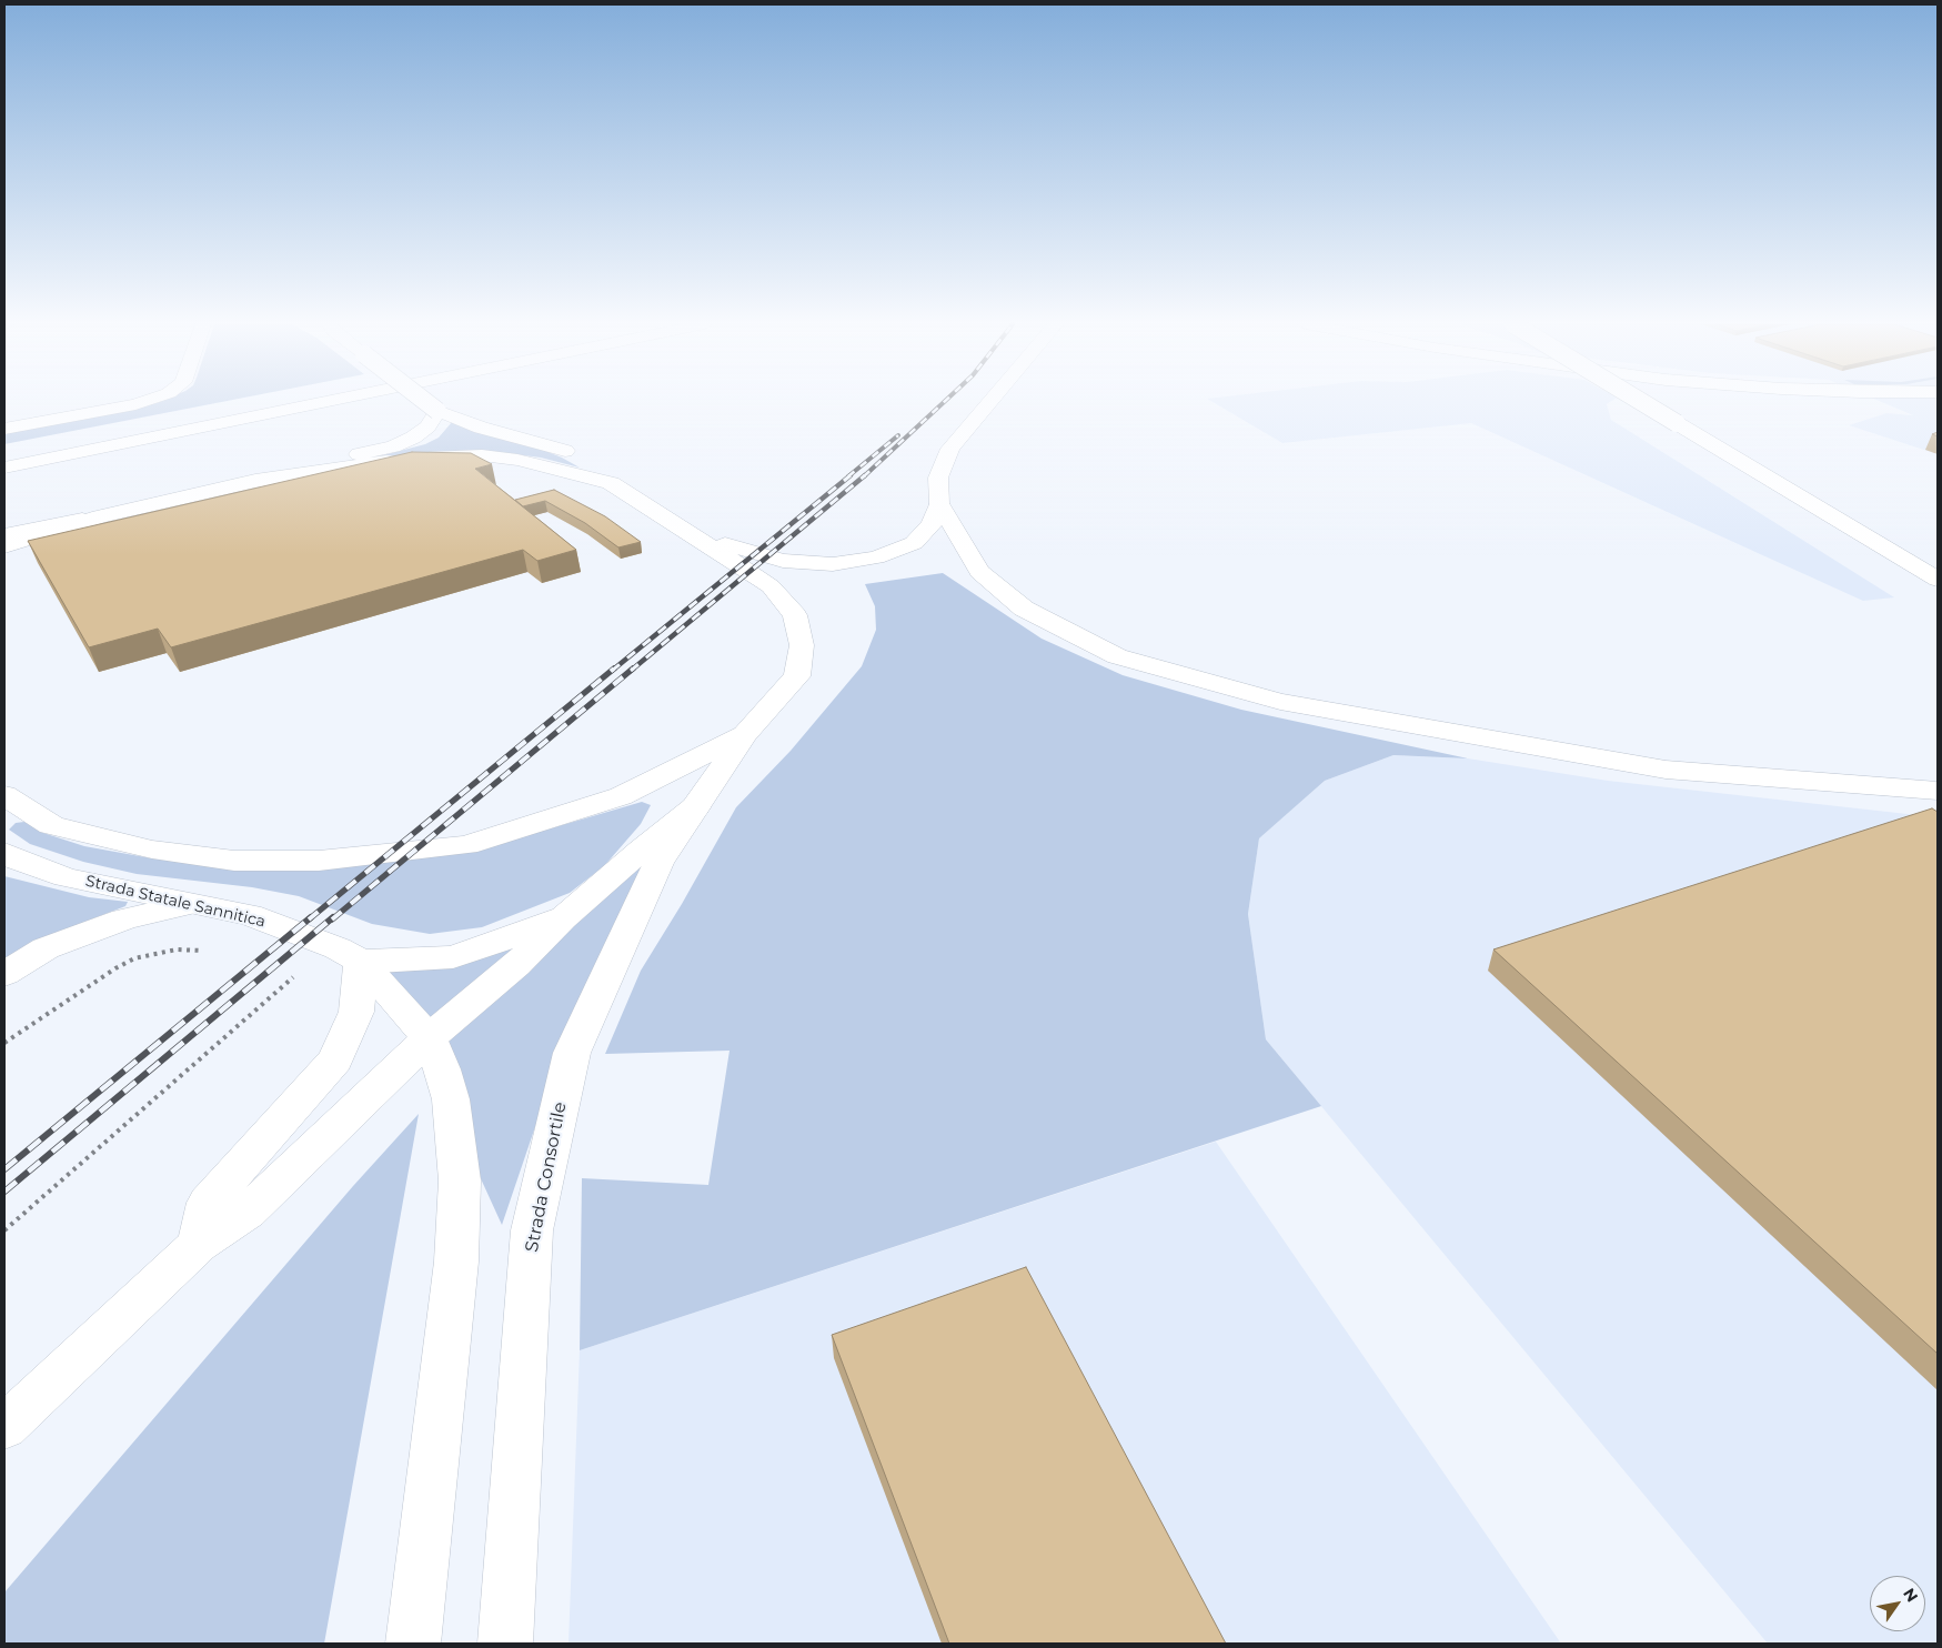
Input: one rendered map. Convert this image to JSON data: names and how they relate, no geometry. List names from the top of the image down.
{
  "streets": {
    "main road": ["Strada Statale Sannitica", "Strada Consortile"]
  },
  "north": "top right"
}
